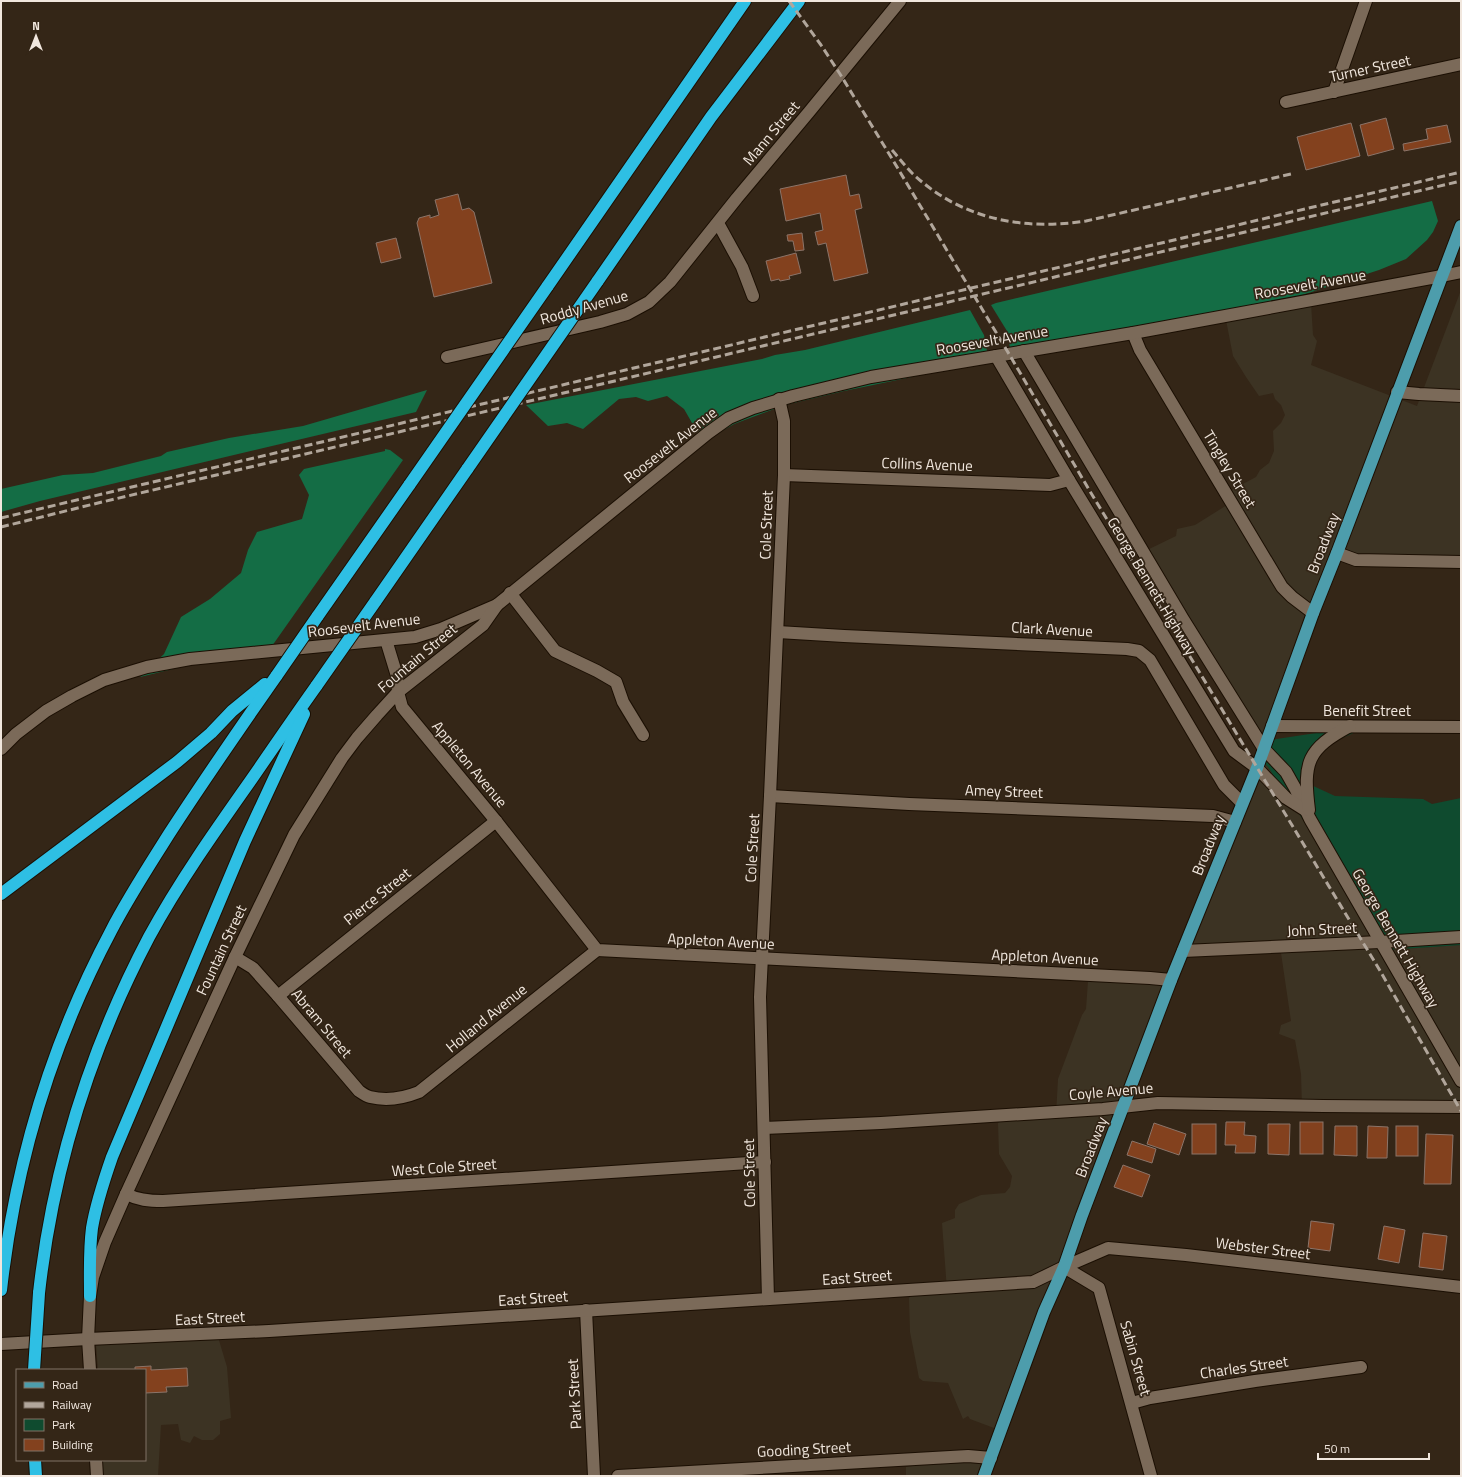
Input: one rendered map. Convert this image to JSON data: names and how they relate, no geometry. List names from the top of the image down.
{
  "streets": {
    "main road": ["Broadway"],
    "street": [
      "Turner Street",
      "Mann Street",
      "Roosevelt Avenue",
      "Roddy Avenue",
      "Collins Avenue",
      "Tingley Street",
      "Cole Street",
      "George Bennett Highway",
      "Clark Avenue",
      "Fountain Street",
      "Benefit Street",
      "Appleton Avenue",
      "Amey Street",
      "Pierce Street",
      "John Street",
      "Holland Avenue",
      "Abram Street",
      "Coyle Avenue",
      "West Cole Street",
      "Webster Street",
      "East Street",
      "Sabin Street",
      "Charles Street",
      "Park Street",
      "Gooding Street"
    ]
  },
  "crossings": [
    ["Mann Street", "Roddy Avenue"],
    ["Roosevelt Avenue", "Tingley Street"],
    ["Roosevelt Avenue", "Cole Street"],
    ["Roosevelt Avenue", "Broadway"],
    ["Roosevelt Avenue", "George Bennett Highway"],
    ["Roosevelt Avenue", "Fountain Street"],
    ["Roosevelt Avenue", "Appleton Avenue"],
    ["Collins Avenue", "Cole Street"],
    ["Collins Avenue", "George Bennett Highway"],
    ["Tingley Street", "Broadway"],
    ["Cole Street", "Clark Avenue"],
    ["Cole Street", "Appleton Avenue"],
    ["Cole Street", "Amey Street"],
    ["Cole Street", "Coyle Avenue"],
    ["Cole Street", "West Cole Street"],
    ["Cole Street", "East Street"],
    ["Broadway", "George Bennett Highway"],
    ["Broadway", "Clark Avenue"],
    ["Broadway", "Benefit Street"],
    ["Broadway", "Appleton Avenue"],
    ["Broadway", "Amey Street"],
    ["Broadway", "John Street"],
    ["Broadway", "Coyle Avenue"],
    ["Broadway", "Webster Street"],
    ["Broadway", "East Street"],
    ["Broadway", "Sabin Street"],
    ["Broadway", "Gooding Street"],
    ["George Bennett Highway", "John Street"],
    ["Fountain Street", "Appleton Avenue"],
    ["Fountain Street", "Abram Street"],
    ["Fountain Street", "West Cole Street"],
    ["Fountain Street", "East Street"],
    ["Appleton Avenue", "Pierce Street"],
    ["Appleton Avenue", "Holland Avenue"],
    ["Pierce Street", "Abram Street"],
    ["Holland Avenue", "Abram Street"],
    ["Webster Street", "East Street"],
    ["Webster Street", "Sabin Street"],
    ["East Street", "Sabin Street"],
    ["East Street", "Park Street"],
    ["Sabin Street", "Charles Street"]
  ],
  "legend": [
    "Road",
    "Railway",
    "Park",
    "Building"
  ],
  "scale_bar": "50 m",
  "north": "top"
}
